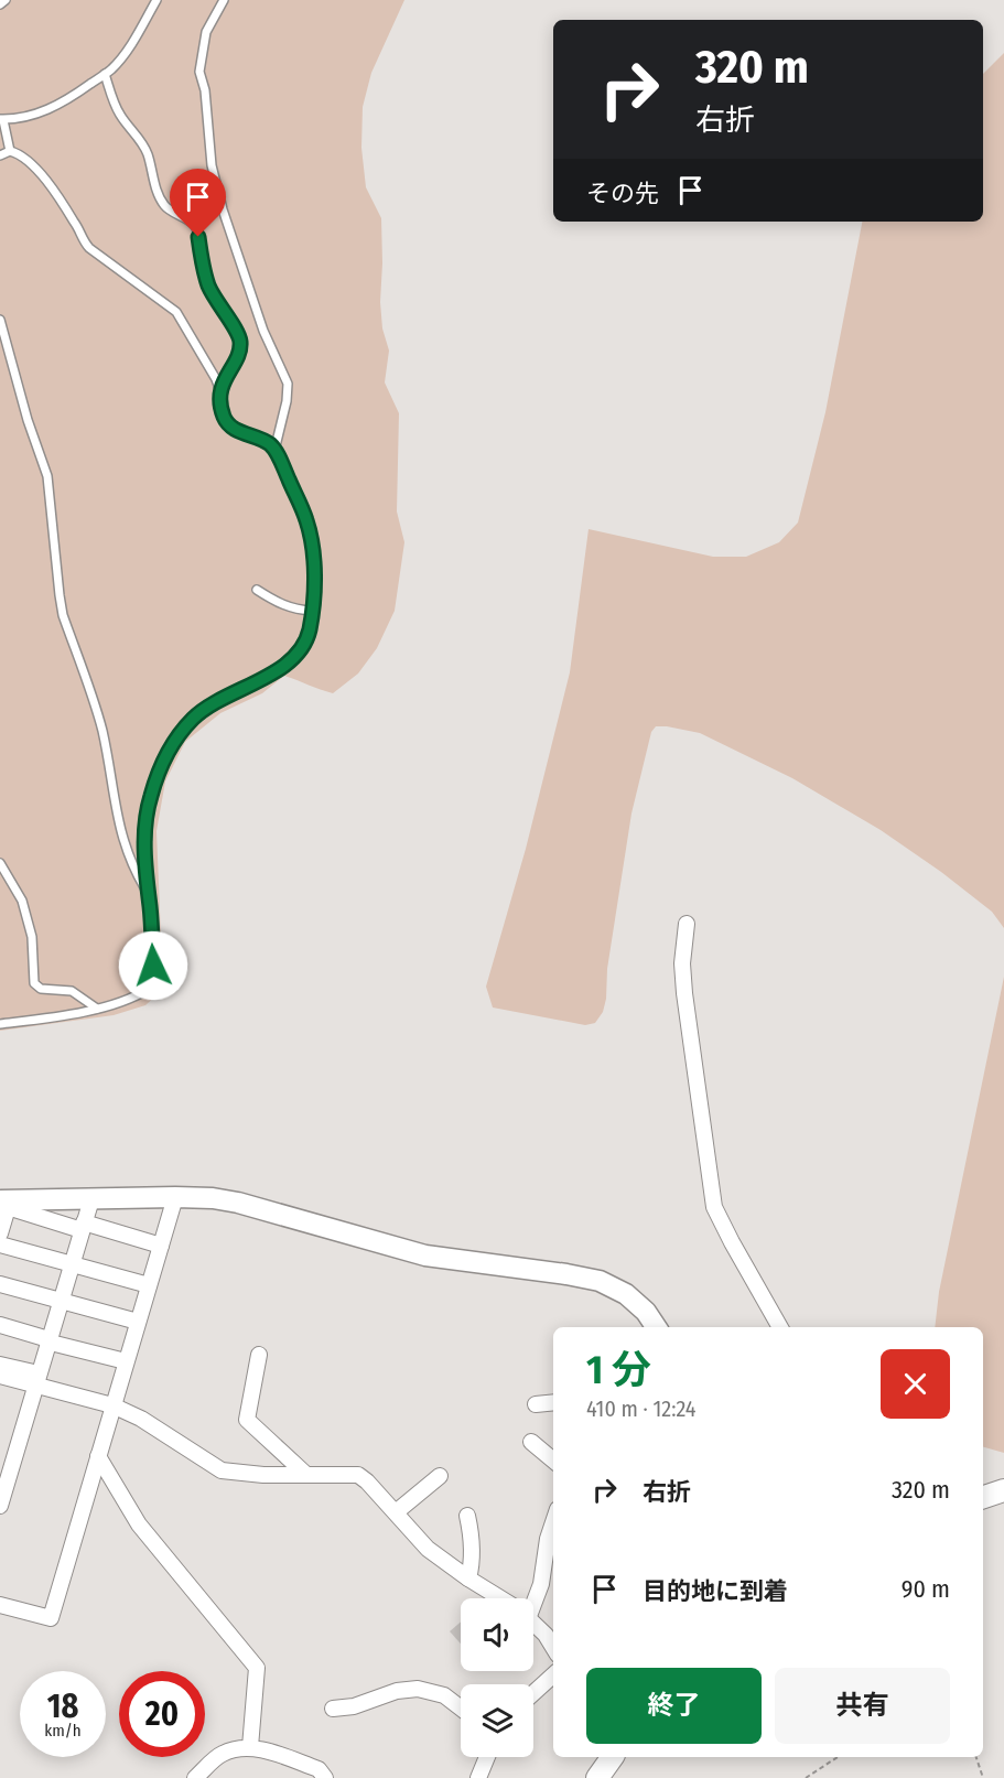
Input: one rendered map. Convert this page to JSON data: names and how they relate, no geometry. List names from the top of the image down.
{
  "page": {
    "turn": ["320 m", "右折"],
    "then": "その先",
    "heading": ["1 分", "410 m · 12:24"],
    "list": [
      {
        "name": "右折",
        "value": "320 m"
      },
      {
        "name": "目的地に到着",
        "value": "90 m"
      }
    ],
    "buttons": ["終了", "共有"],
    "speed": "18 km/h",
    "limit": "20"
  }
}
